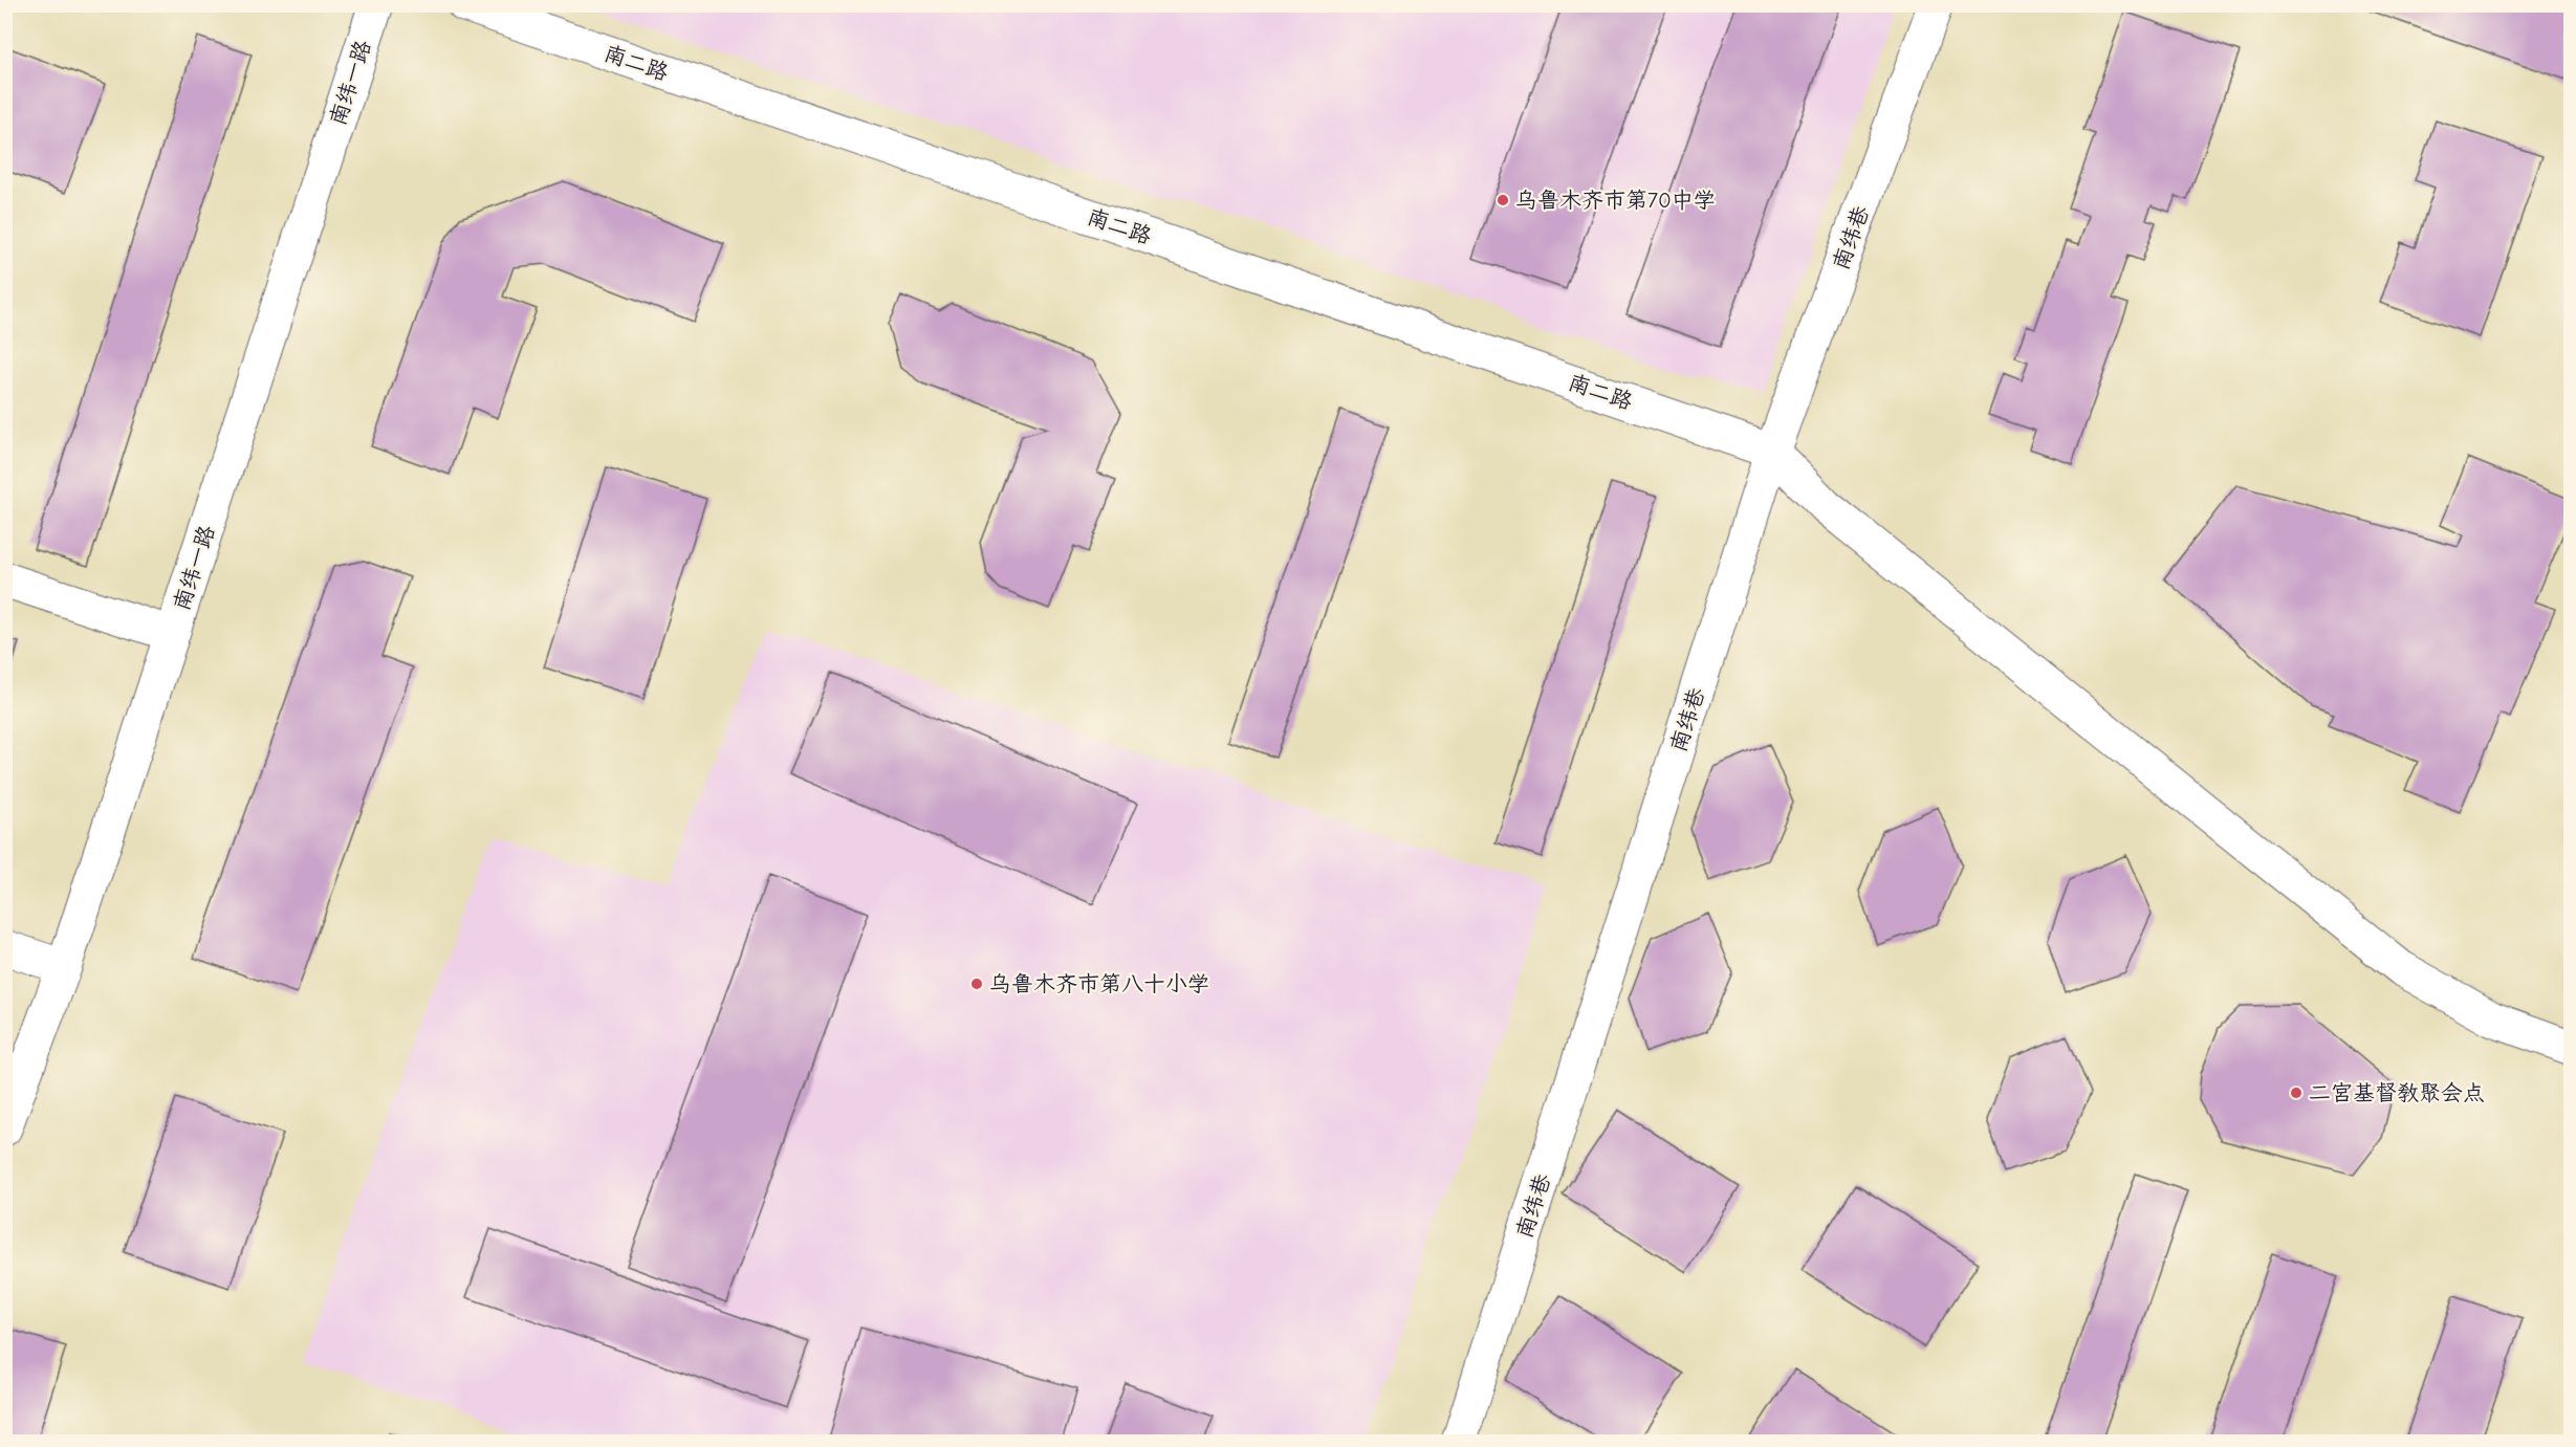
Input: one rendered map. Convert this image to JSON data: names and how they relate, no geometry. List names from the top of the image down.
{
  "streets": {
    "street": ["南二路", "南纬一路", "南纬巷"]
  },
  "crossings": [
    ["南二路", "南纬巷"]
  ],
  "places": ["乌鲁木齐市第70中学", "乌鲁木齐市第八十小学", "二宫基督教聚会点"]
}
